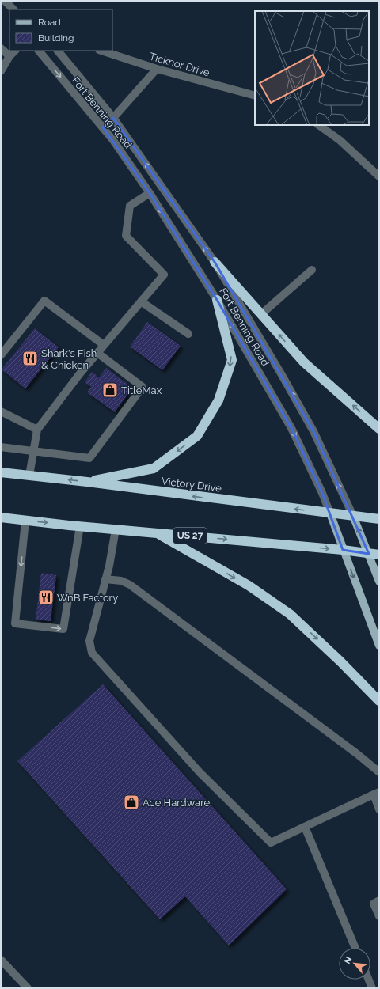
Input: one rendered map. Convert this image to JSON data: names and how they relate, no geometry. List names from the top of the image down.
{
  "streets": {
    "highway": ["Victory Drive", "US 27"],
    "main road": ["Fort Benning Road"],
    "street": ["Ticknor Drive"]
  },
  "crossings": [
    ["Fort Benning Road", "Victory Drive"],
    ["Fort Benning Road", "US 27"]
  ],
  "places": {
    "restaurant": ["Shark's Fish & Chicken", "WnB Factory"],
    "shop": ["TitleMax", "Ace Hardware"]
  },
  "legend": ["Road", "Building"],
  "north": "top left"
}
